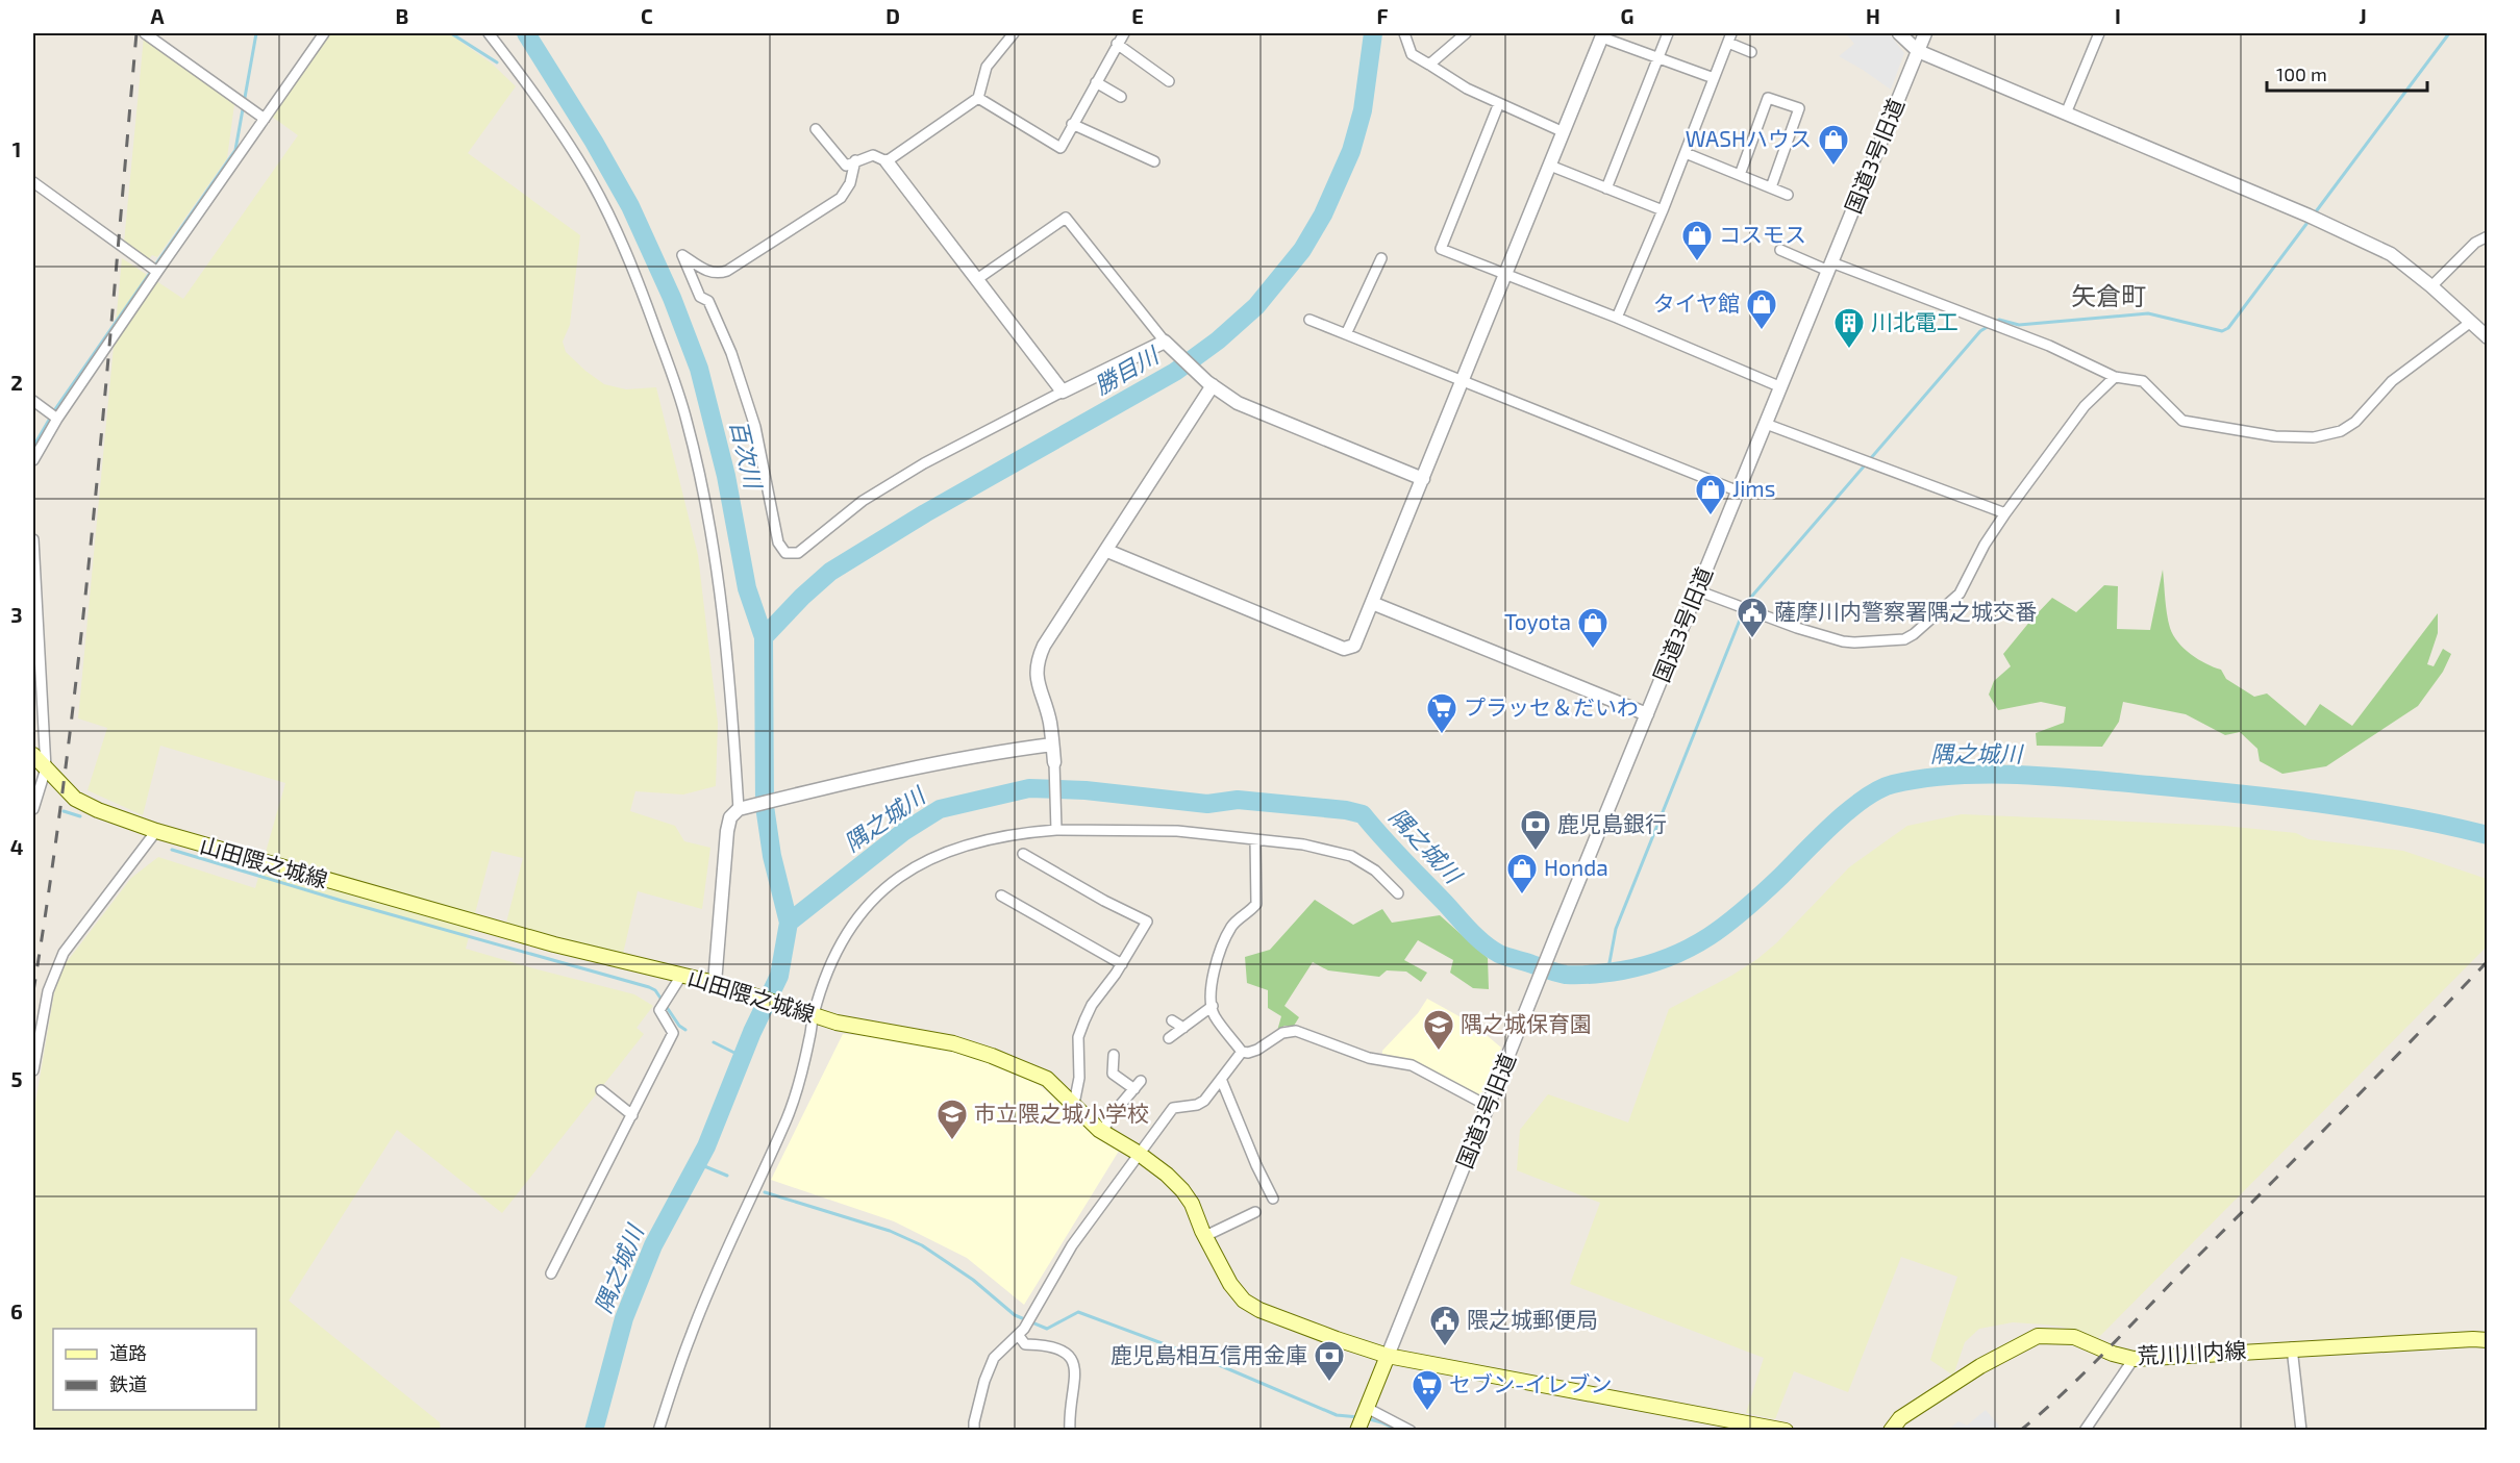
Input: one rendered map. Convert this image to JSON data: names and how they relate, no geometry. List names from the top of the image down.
{
  "streets": {
    "main road": ["山田隈之城線", "荒川川内線"],
    "street": ["国道3号旧道"]
  },
  "crossings": [
    ["国道3号旧道", "山田隈之城線"]
  ],
  "districts": ["矢倉町"],
  "water": ["勝目川", "百次川", "隅之城川"],
  "places": {
    "shop": [
      "WASHハウス",
      "コスモス",
      "タイヤ館",
      "Jims",
      "Toyota",
      "Honda"
    ],
    "building": ["川北電工"],
    "public building": ["薩摩川内警察署隅之城交番", "隈之城郵便局"],
    "supermarket": ["プラッセ＆だいわ", "セブン-イレブン"],
    "bank": ["鹿児島銀行", "鹿児島相互信用金庫"],
    "school or university": ["隅之城保育園", "市立隈之城小学校"]
  },
  "legend": ["道路", "鉄道"],
  "scale_bar": "100 m",
  "grid": {
    "columns": [
      "A",
      "B",
      "C",
      "D",
      "E",
      "F",
      "G",
      "H",
      "I",
      "J"
    ],
    "rows": [
      "1",
      "2",
      "3",
      "4",
      "5",
      "6"
    ]
  }
}
